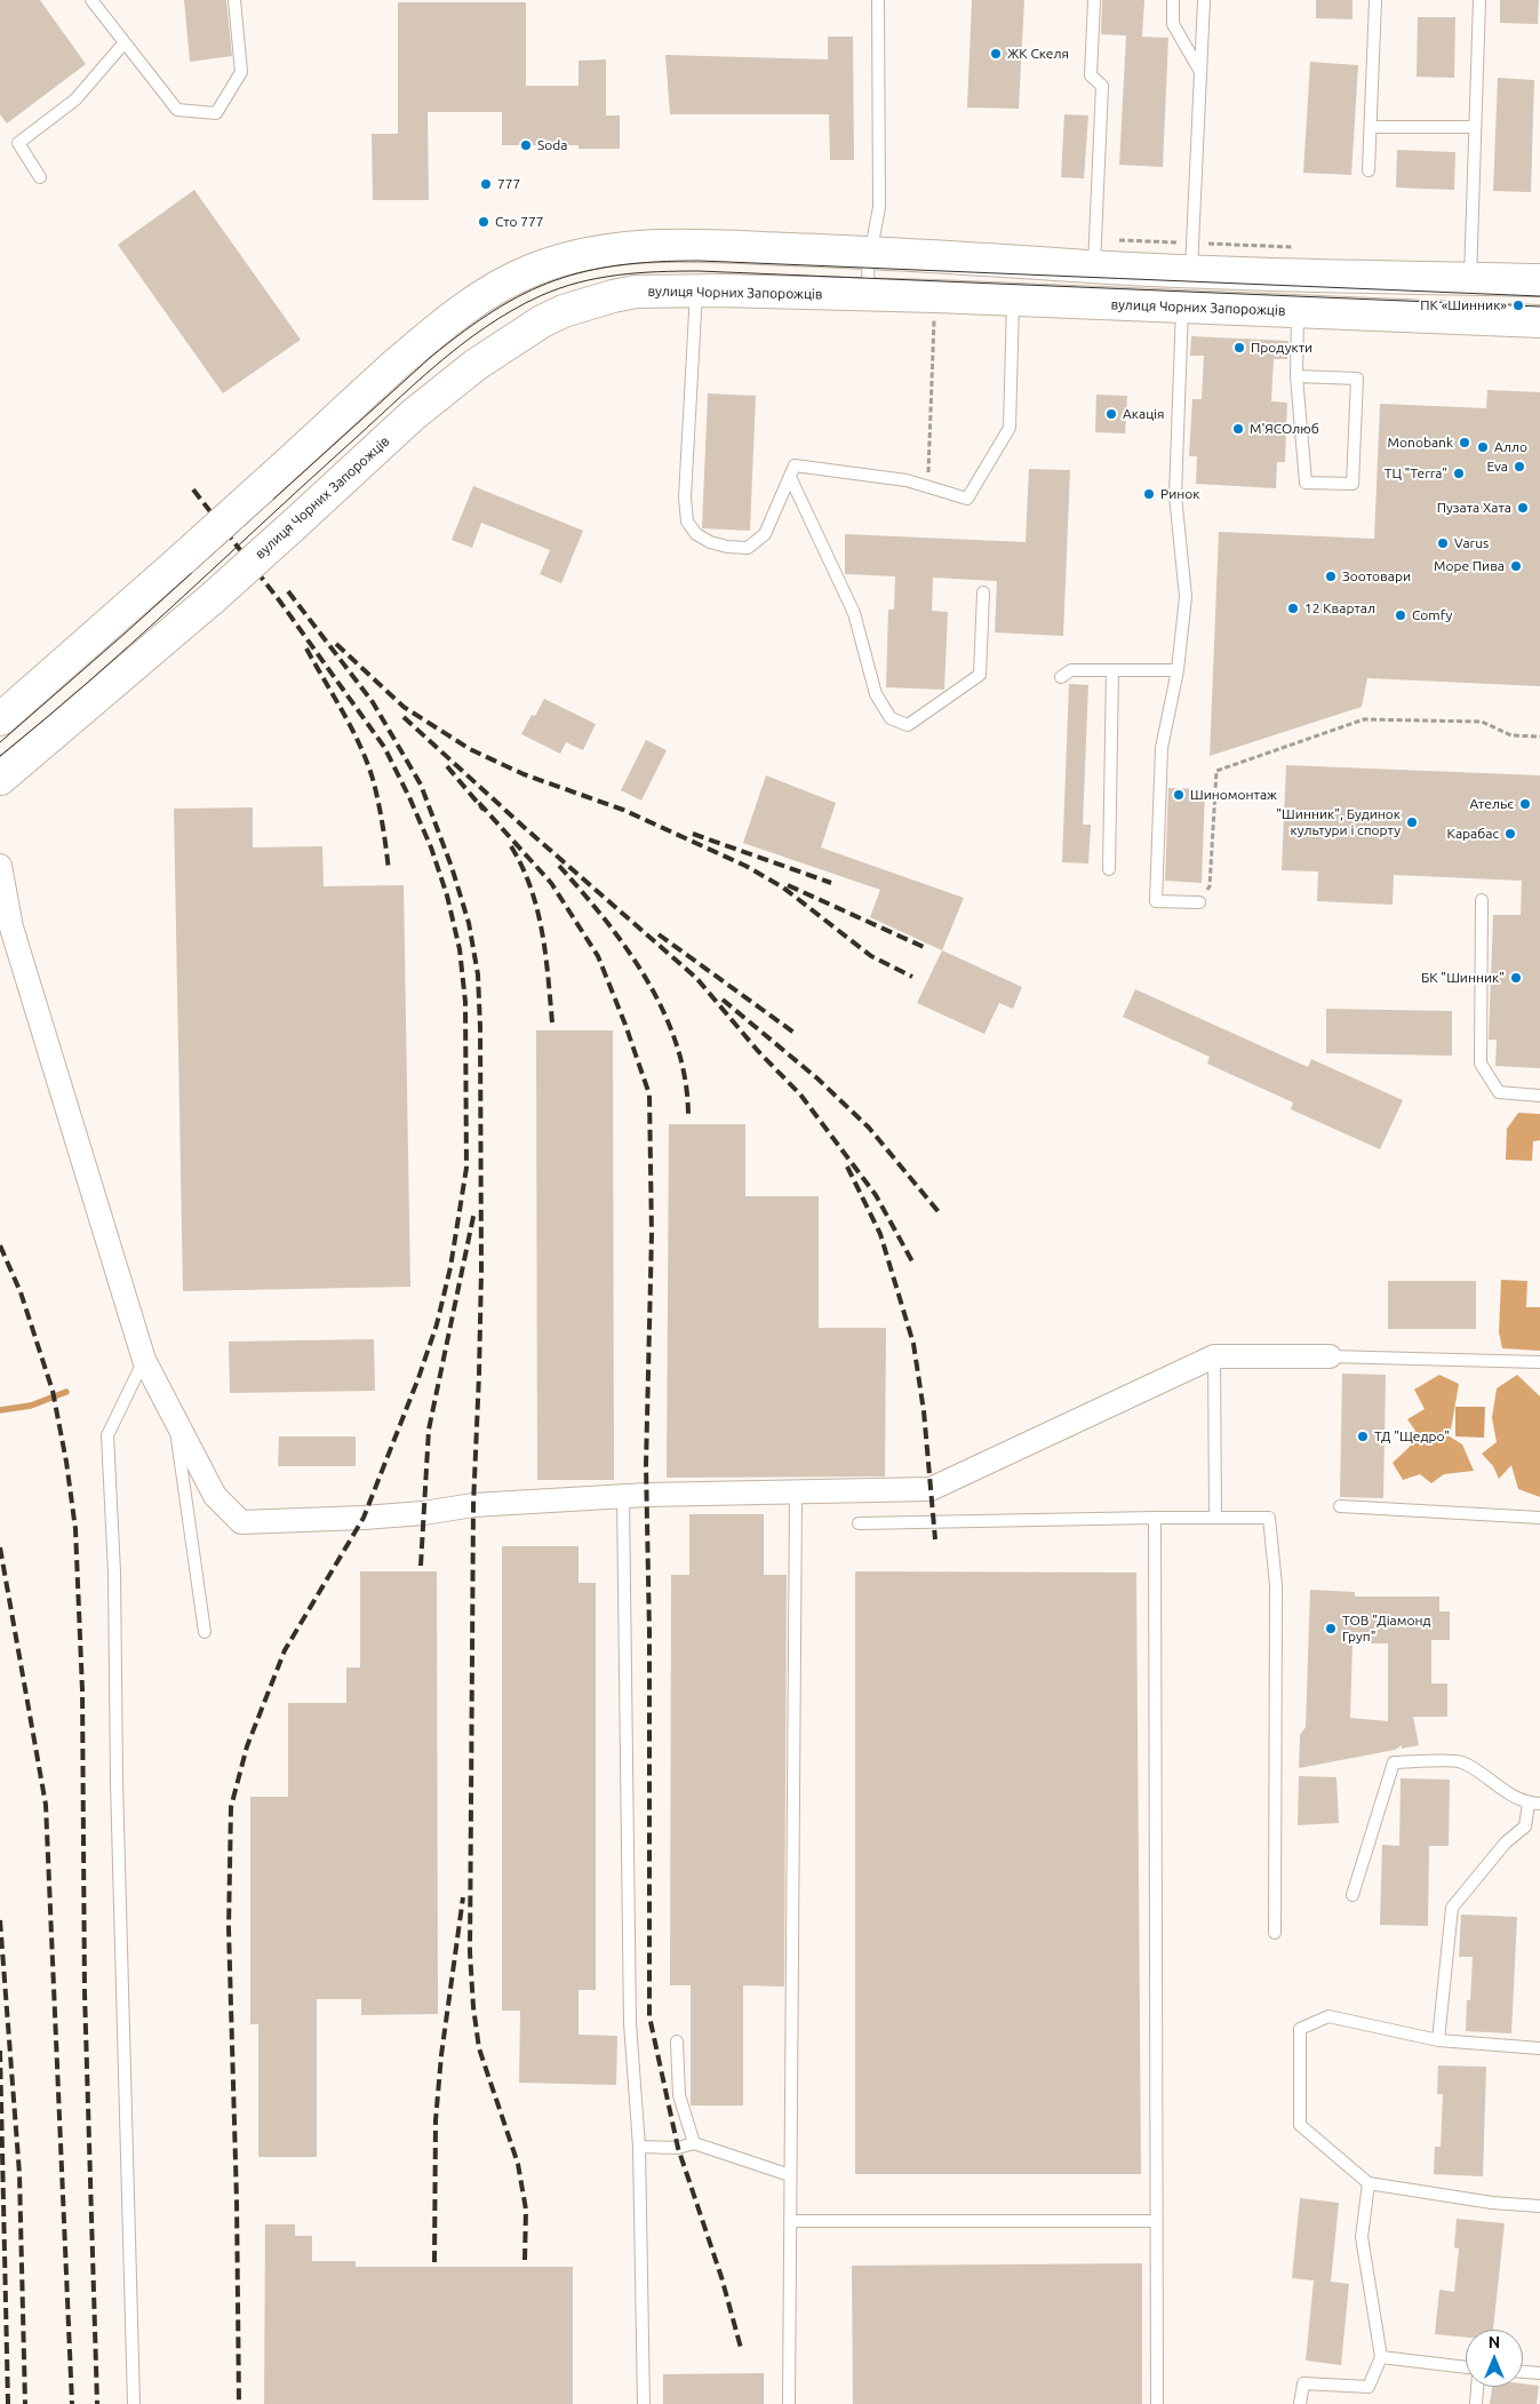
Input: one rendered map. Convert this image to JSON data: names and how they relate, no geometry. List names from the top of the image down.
{
  "streets": {
    "main road": ["вулиця Чорних Запорожців"]
  },
  "places": [
    "ЖК Скеля",
    "Soda",
    "777",
    "Сто 777",
    "ПК «Шинник»",
    "Продукти",
    "Акація",
    "М'ЯСОлюб",
    "Monobank",
    "Алло",
    "Eva",
    "ТЦ \"Terra\"",
    "Ринок",
    "Пузата Хата",
    "Varus",
    "Море Пива",
    "Зоотовари",
    "12 Квартал",
    "Comfy",
    "Шиномонтаж",
    "Ательє",
    "\"Шинник\", Будинок культури і спорту",
    "Карабас",
    "БК \"Шинник\"",
    "ТД \"Щедро\"",
    "ТОВ \"Діамонд Груп\""
  ],
  "north": "top"
}
